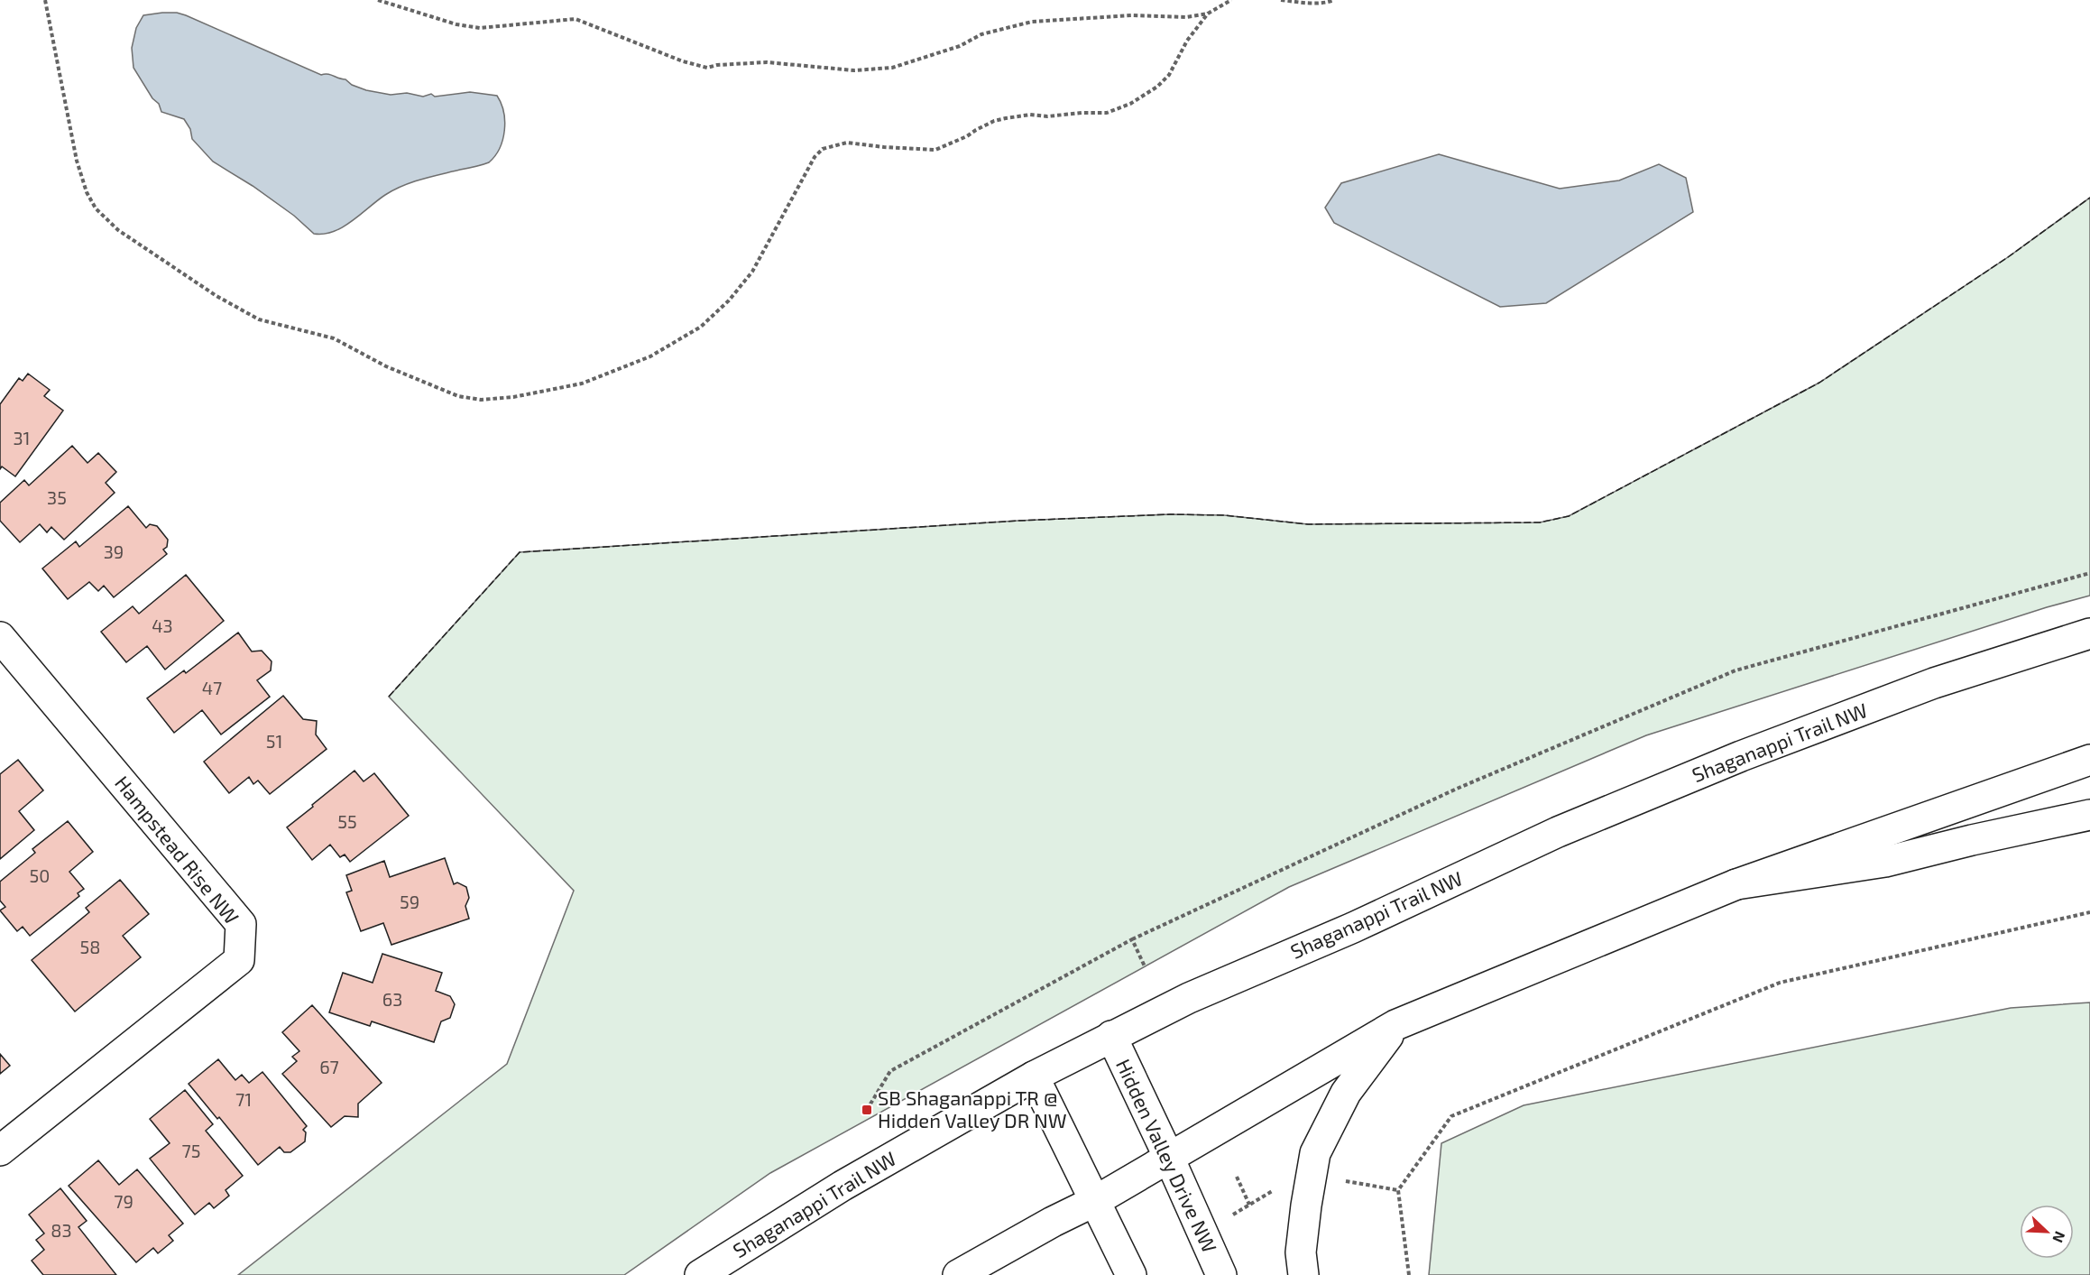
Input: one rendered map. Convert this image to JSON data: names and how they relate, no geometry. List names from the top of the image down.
{
  "streets": {
    "main road": ["Shaganappi Trail NW", "Hampstead Rise NW", "Hidden Valley Drive NW"]
  },
  "crossings": [
    ["Shaganappi Trail NW", "Hidden Valley Drive NW"]
  ],
  "places": {
    "transit": ["SB Shaganappi TR @ Hidden Valley DR NW"]
  },
  "house_numbers": [
    "31",
    "35",
    "39",
    "43",
    "47",
    "51",
    "55",
    "50",
    "59",
    "58",
    "63",
    "67",
    "71",
    "75",
    "79",
    "83"
  ],
  "north": "bottom right"
}
